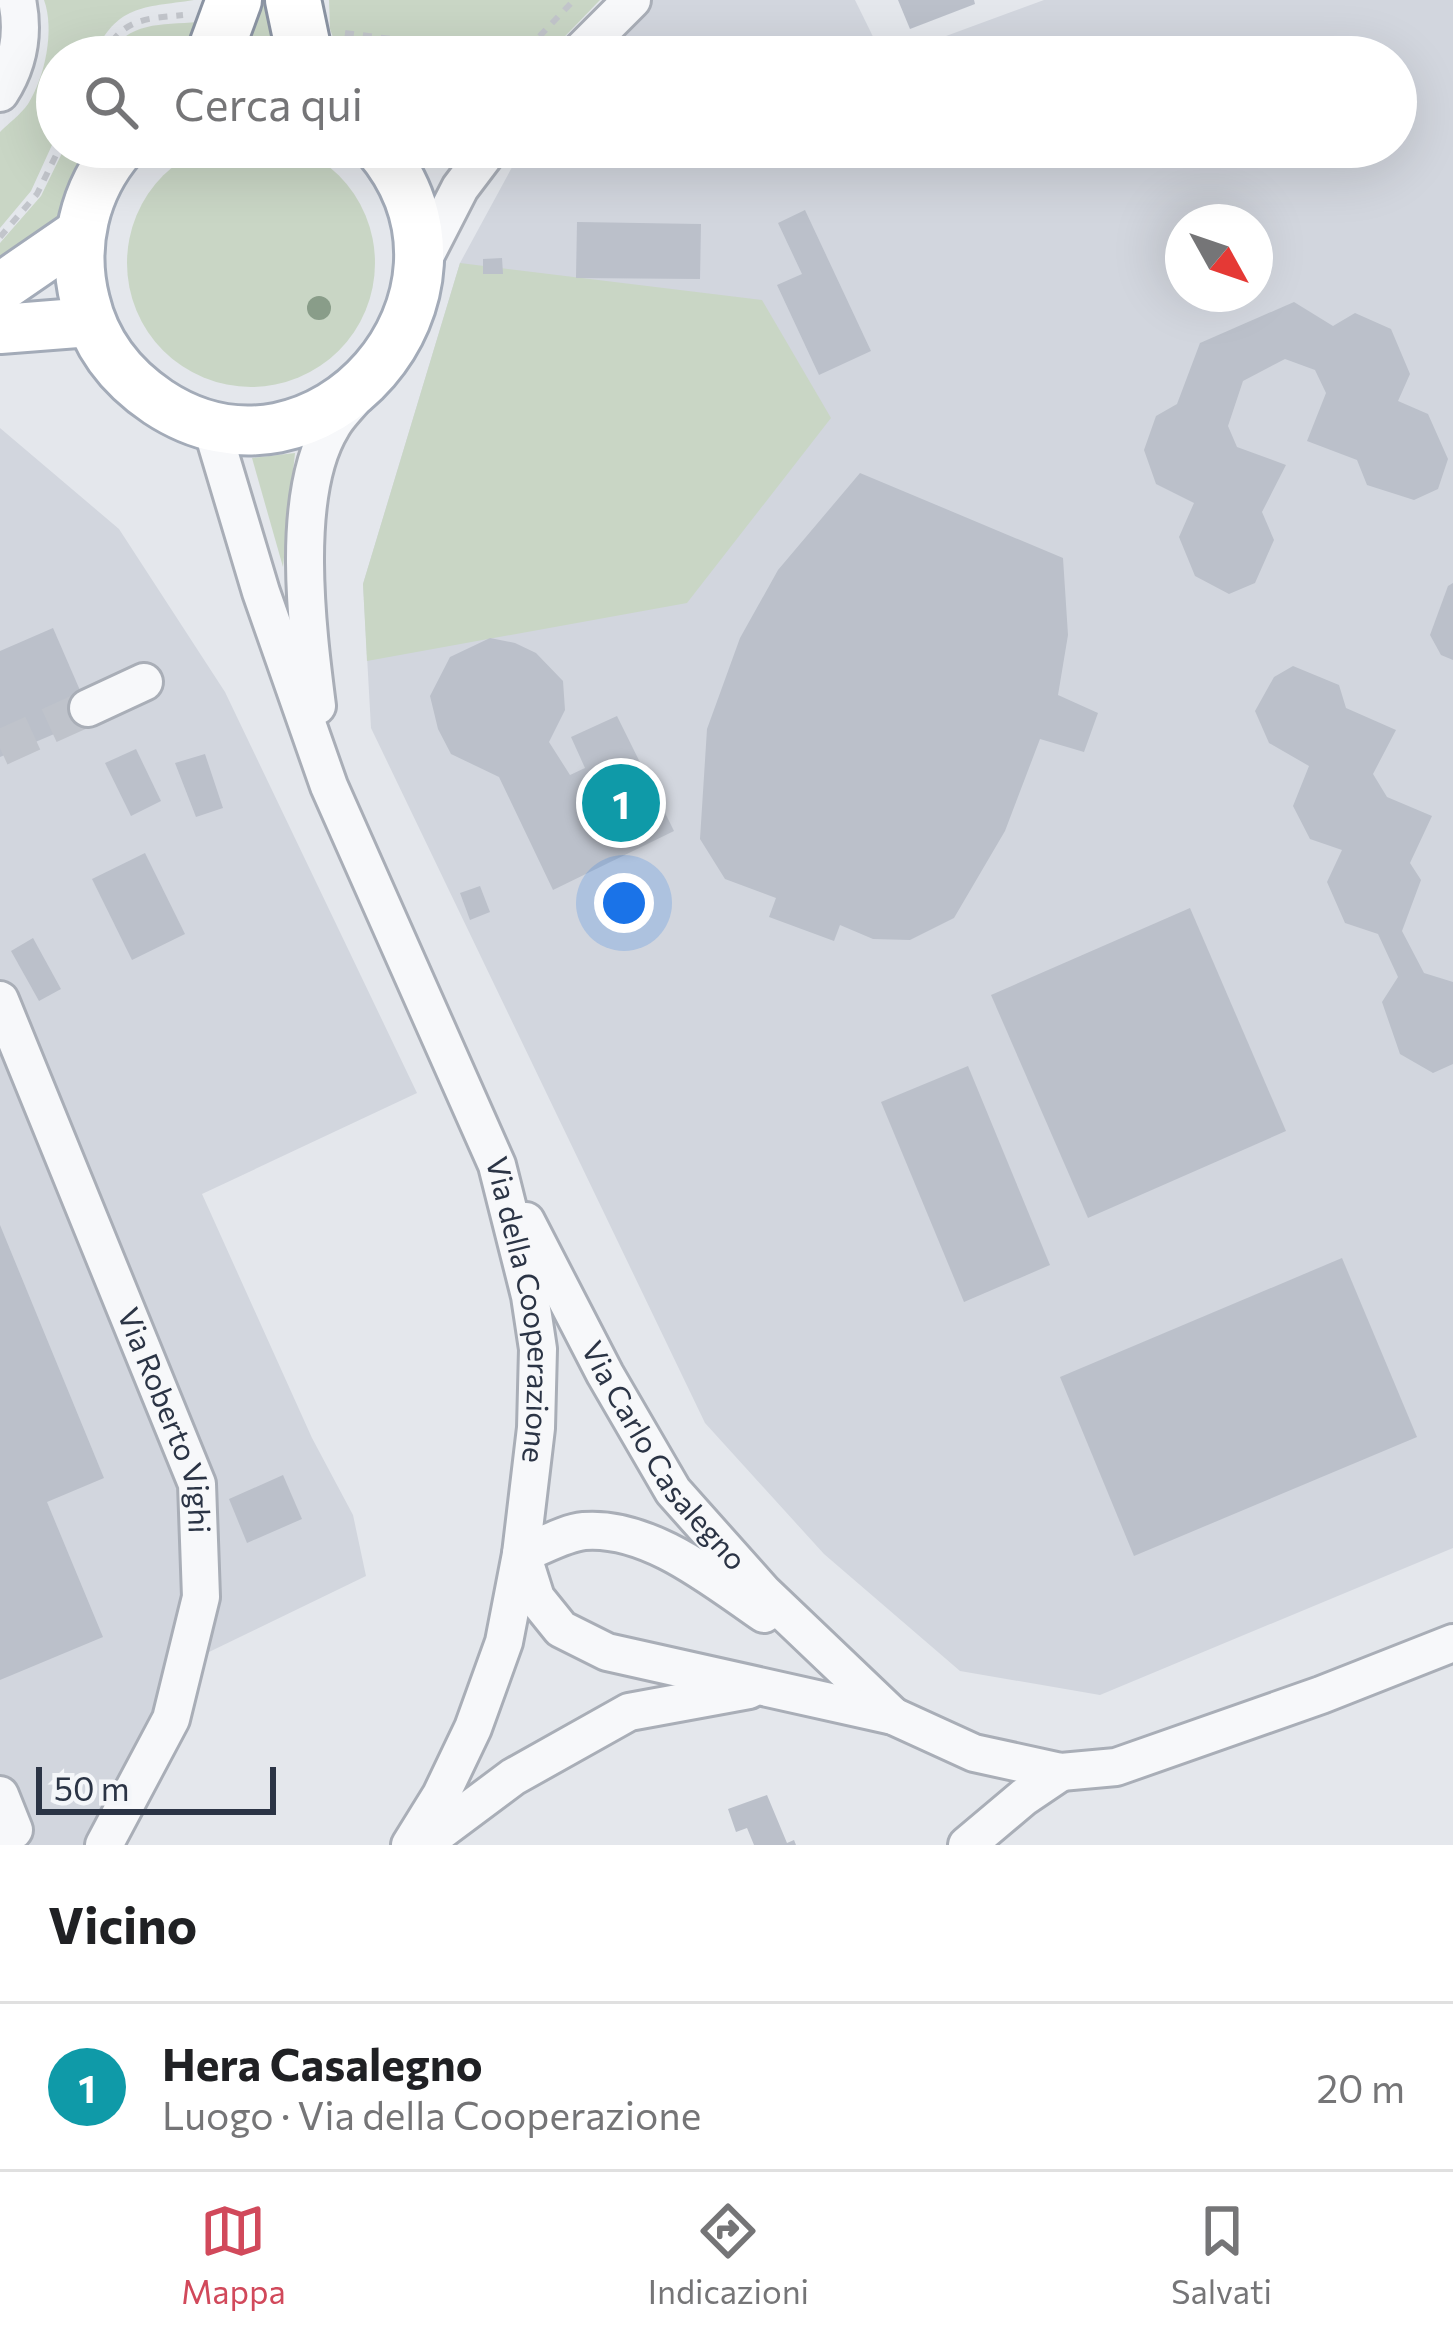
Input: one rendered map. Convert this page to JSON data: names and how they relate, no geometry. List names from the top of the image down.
{
  "streets": {
    "street": ["Via della Cooperazione", "Via Roberto Vighi", "Via Carlo Casalegno"]
  },
  "crossings": [
    ["Via della Cooperazione", "Via Carlo Casalegno"]
  ],
  "scale_bar": "50 m",
  "north": "bottom right",
  "page": {
    "search": "Cerca qui",
    "pins": "1",
    "scale": "50 m",
    "heading": "Vicino",
    "list": [
      {
        "mark": "1",
        "name": "Hera Casalegno",
        "note": "Luogo · Via della Cooperazione",
        "value": "20 m"
      }
    ],
    "nav": ["Mappa", "Indicazioni", "Salvati"]
  }
}
